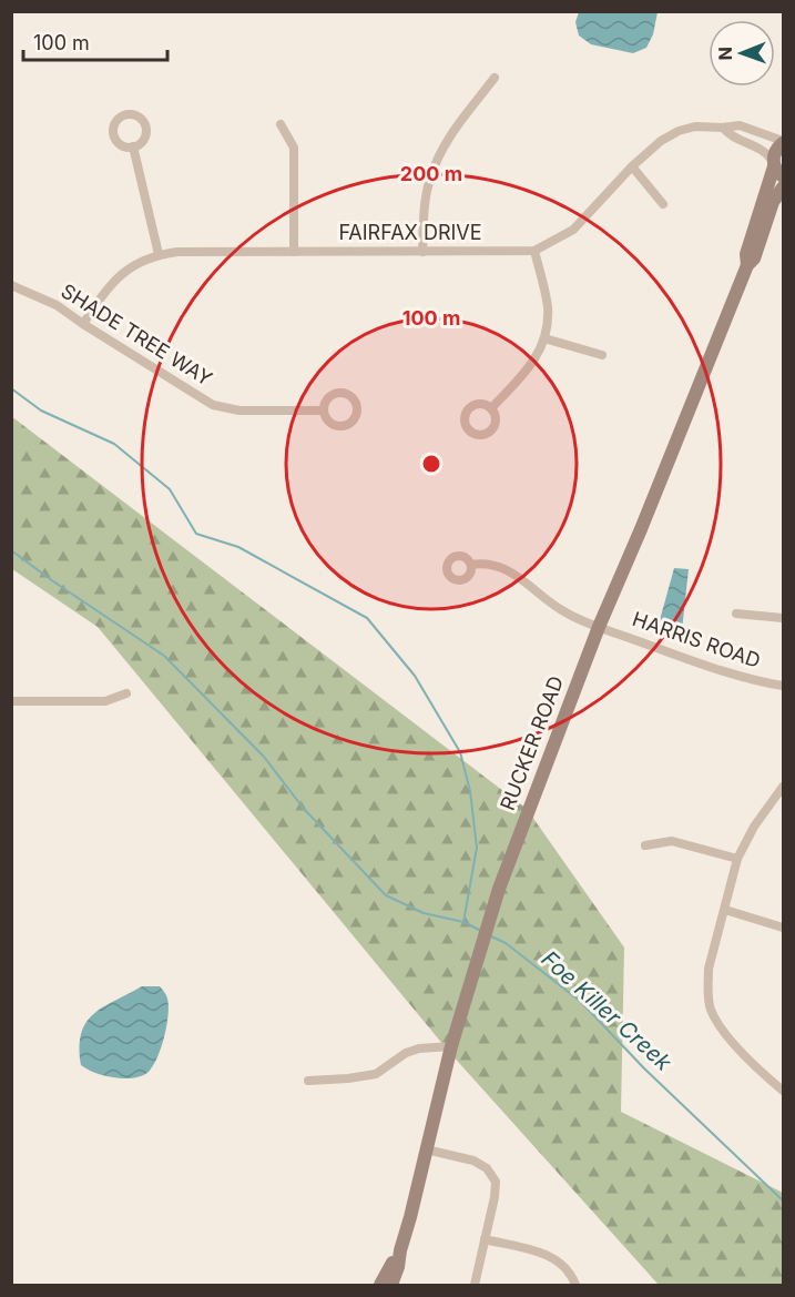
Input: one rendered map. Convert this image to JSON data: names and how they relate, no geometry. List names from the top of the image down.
{
  "streets": {
    "main road": ["RUCKER ROAD"],
    "street": ["FAIRFAX DRIVE", "SHADE TREE WAY", "HARRIS ROAD"]
  },
  "crossings": [
    ["FAIRFAX DRIVE", "SHADE TREE WAY"],
    ["FAIRFAX DRIVE", "RUCKER ROAD"],
    ["HARRIS ROAD", "RUCKER ROAD"]
  ],
  "water": ["Foe Killer Creek"],
  "scale_bar": "100 m",
  "north": "left",
  "rings": ["200 m", "100 m"]
}
